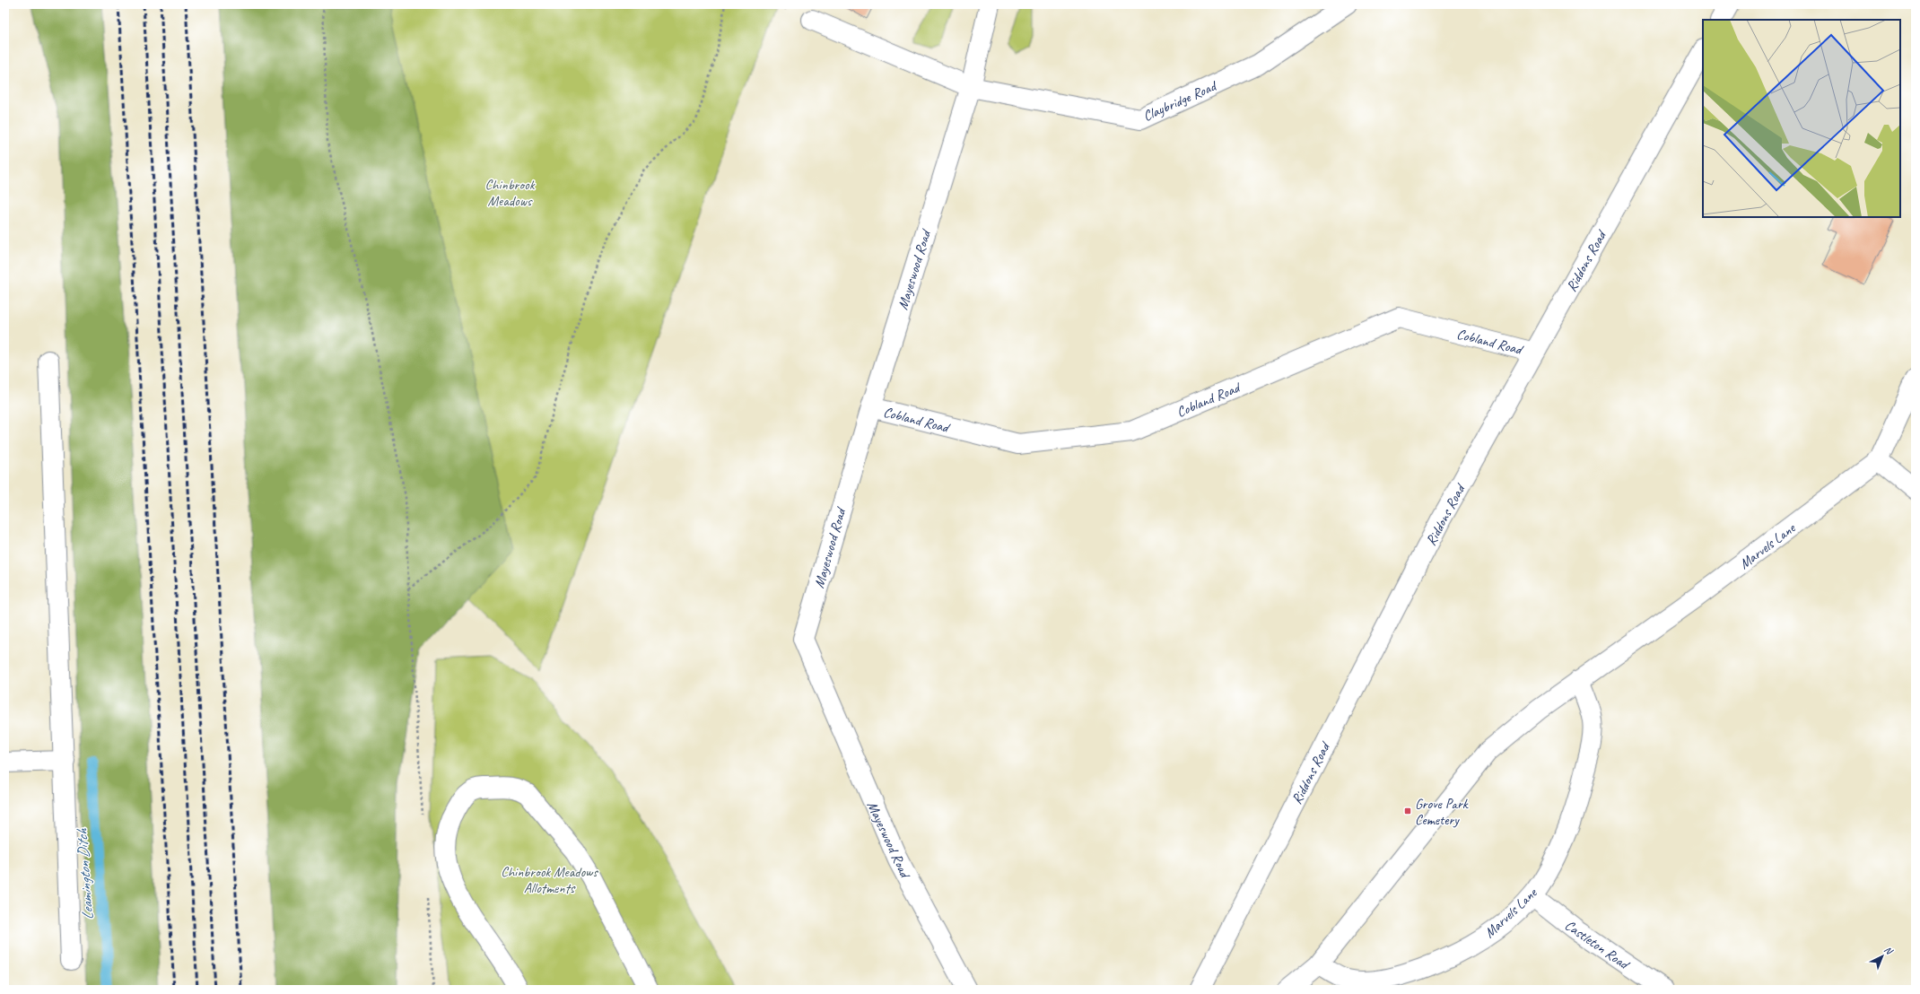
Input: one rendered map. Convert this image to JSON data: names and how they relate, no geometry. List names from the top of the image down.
{
  "streets": {
    "street": [
      "Claybridge Road",
      "Riddons Road",
      "Mayeswood Road",
      "Cobland Road",
      "Marvels Lane",
      "Castleton Road"
    ]
  },
  "crossings": [
    ["Claybridge Road", "Mayeswood Road"],
    ["Riddons Road", "Cobland Road"],
    ["Mayeswood Road", "Cobland Road"],
    ["Marvels Lane", "Castleton Road"]
  ],
  "water": ["Leamington Ditch"],
  "parks": ["Chinbrook Meadows", "Chinbrook Meadows Allotments"],
  "places": {
    "transit": ["Grove Park Cemetery"]
  },
  "north": "top right"
}
